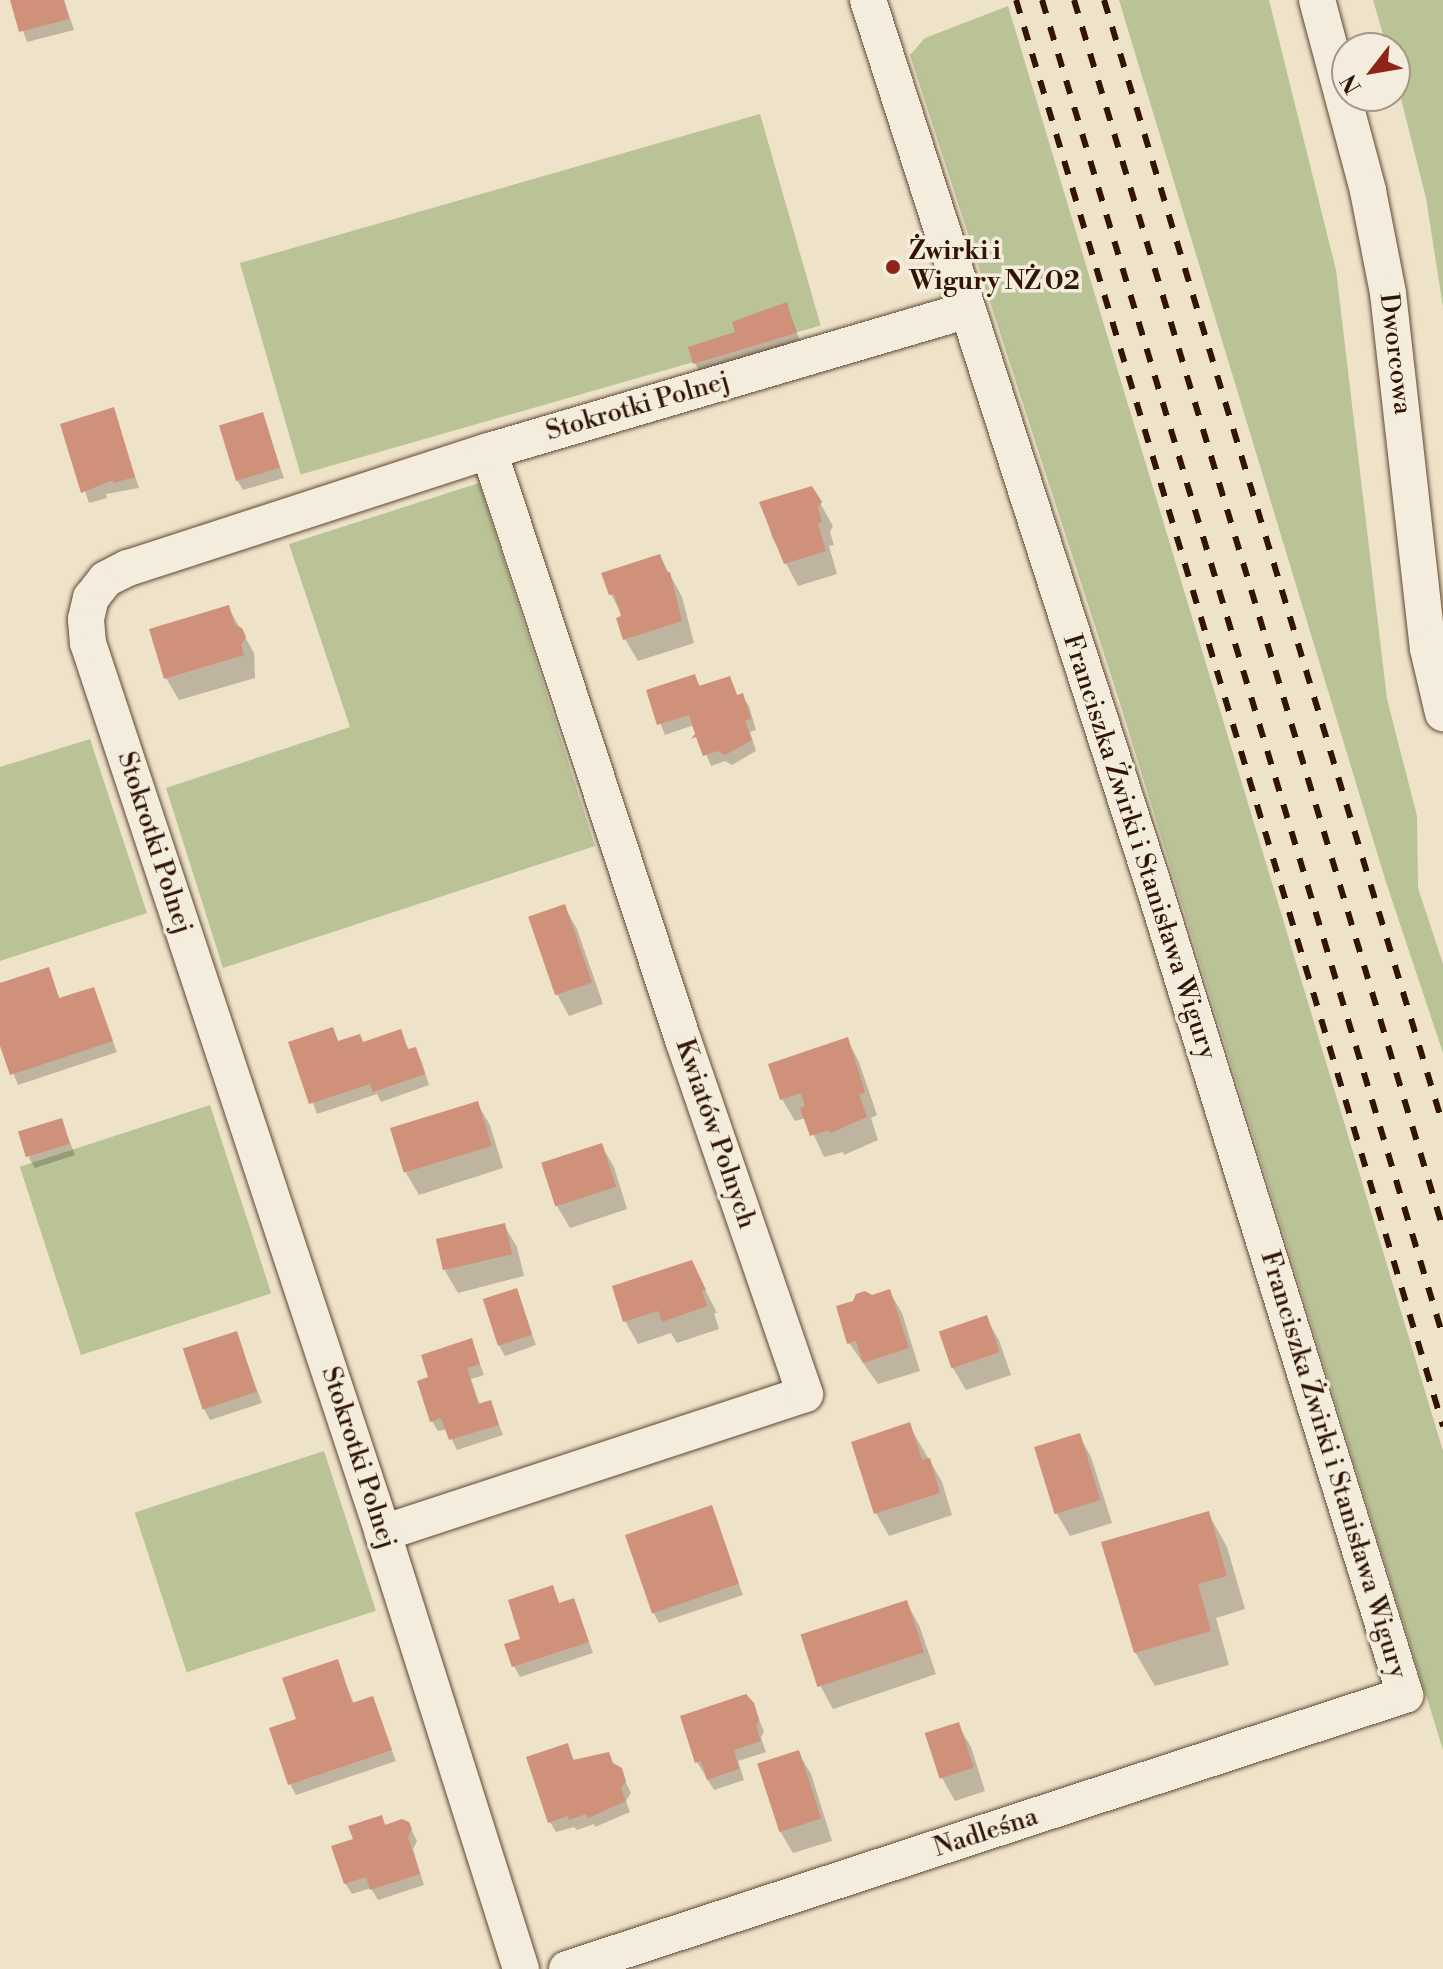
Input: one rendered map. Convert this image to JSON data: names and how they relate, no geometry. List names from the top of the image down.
{
  "streets": {
    "street": [
      "Dworcowa",
      "Stokrotki Polnej",
      "Franciszka Żwirki i Stanisława Wigury",
      "Kwiatów Polnych",
      "Nadleśna"
    ]
  },
  "crossings": [
    ["Stokrotki Polnej", "Franciszka Żwirki i Stanisława Wigury"],
    ["Stokrotki Polnej", "Kwiatów Polnych"],
    ["Franciszka Żwirki i Stanisława Wigury", "Nadleśna"]
  ],
  "places": ["Żwirki i Wigury NŻ 02"],
  "north": "bottom left"
}
